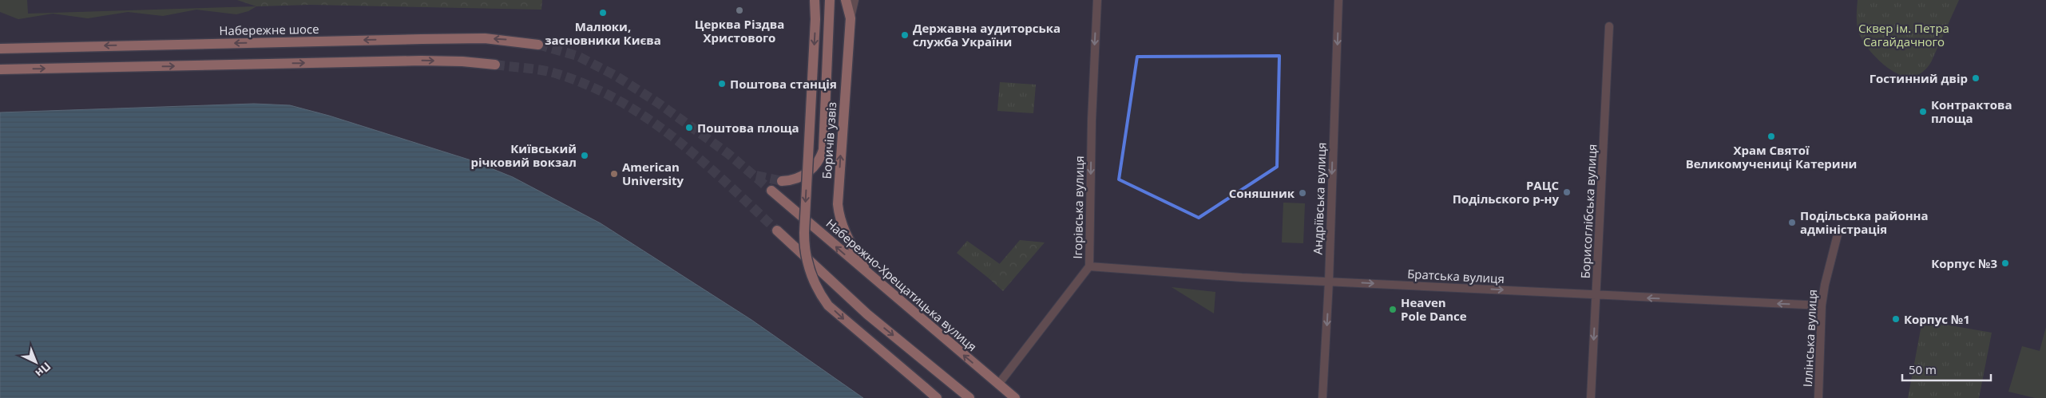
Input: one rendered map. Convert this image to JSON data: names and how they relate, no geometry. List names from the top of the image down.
{
  "streets": {
    "main road": ["Набережне шосе", "Боричів узвіз", "Набережно-Хрещатицька вулиця"],
    "street": [
      "Андріївська вулиця",
      "Ігорівська вулиця",
      "Борисоглібська вулиця",
      "Братська вулиця",
      "Іллінська вулиця"
    ]
  },
  "crossings": [
    ["Боричів узвіз", "Набережно-Хрещатицька вулиця"],
    ["Андріївська вулиця", "Братська вулиця"],
    ["Ігорівська вулиця", "Братська вулиця"],
    ["Ігорівська вулиця", "Набережно-Хрещатицька вулиця"],
    ["Борисоглібська вулиця", "Братська вулиця"],
    ["Братська вулиця", "Іллінська вулиця"]
  ],
  "one_way": ["Боричів узвіз", "Андріївська вулиця", "Ігорівська вулиця"],
  "parks": ["Сквер ім. Петра Сагайдачного"],
  "places": [
    "Церква Різдва Христового",
    "Малюки, засновники Києва",
    "Державна аудиторська служба України",
    "Гостинний двір",
    "Поштова станція",
    "Контрактова площа",
    "Поштова площа",
    "Храм Святої Великомучениці Катерини",
    "Київський річковий вокзал",
    "American University",
    "РАЦС Подільского р-ну",
    "Соняшник",
    "Подільська районна адміністрація",
    "Корпус №3",
    "Heaven Pole Dance",
    "Корпус №1"
  ],
  "scale_bar": "50 m",
  "north": "bottom right"
}
